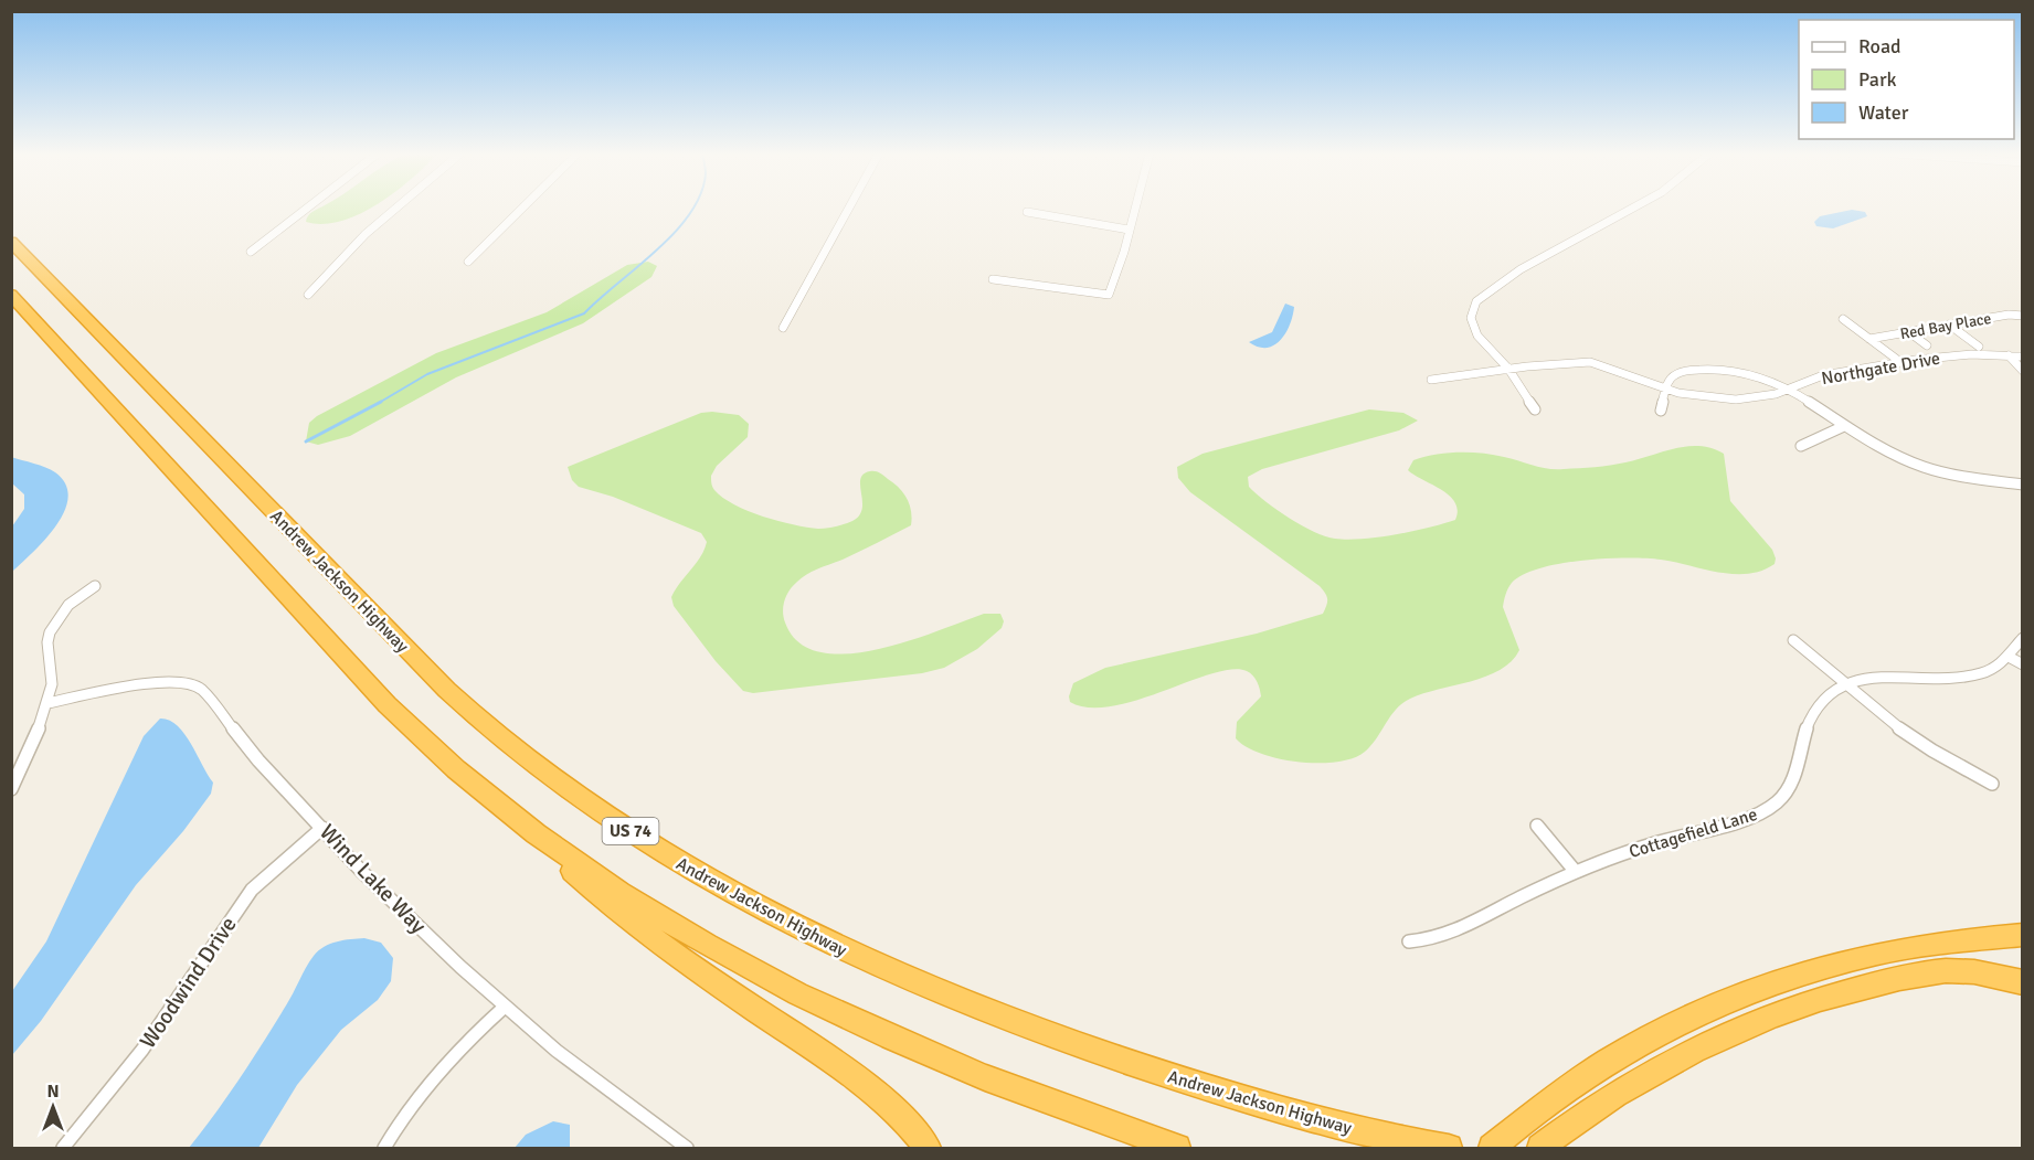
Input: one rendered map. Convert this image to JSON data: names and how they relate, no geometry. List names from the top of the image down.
{
  "streets": {
    "highway": ["Andrew Jackson Highway", "US 74"],
    "street": [
      "Red Bay Place",
      "Northgate Drive",
      "Cottagefield Lane",
      "Wind Lake Way",
      "Woodwind Drive"
    ]
  },
  "crossings": [
    ["Wind Lake Way", "Woodwind Drive"]
  ],
  "legend": ["Road", "Park", "Water"],
  "north": "top"
}
